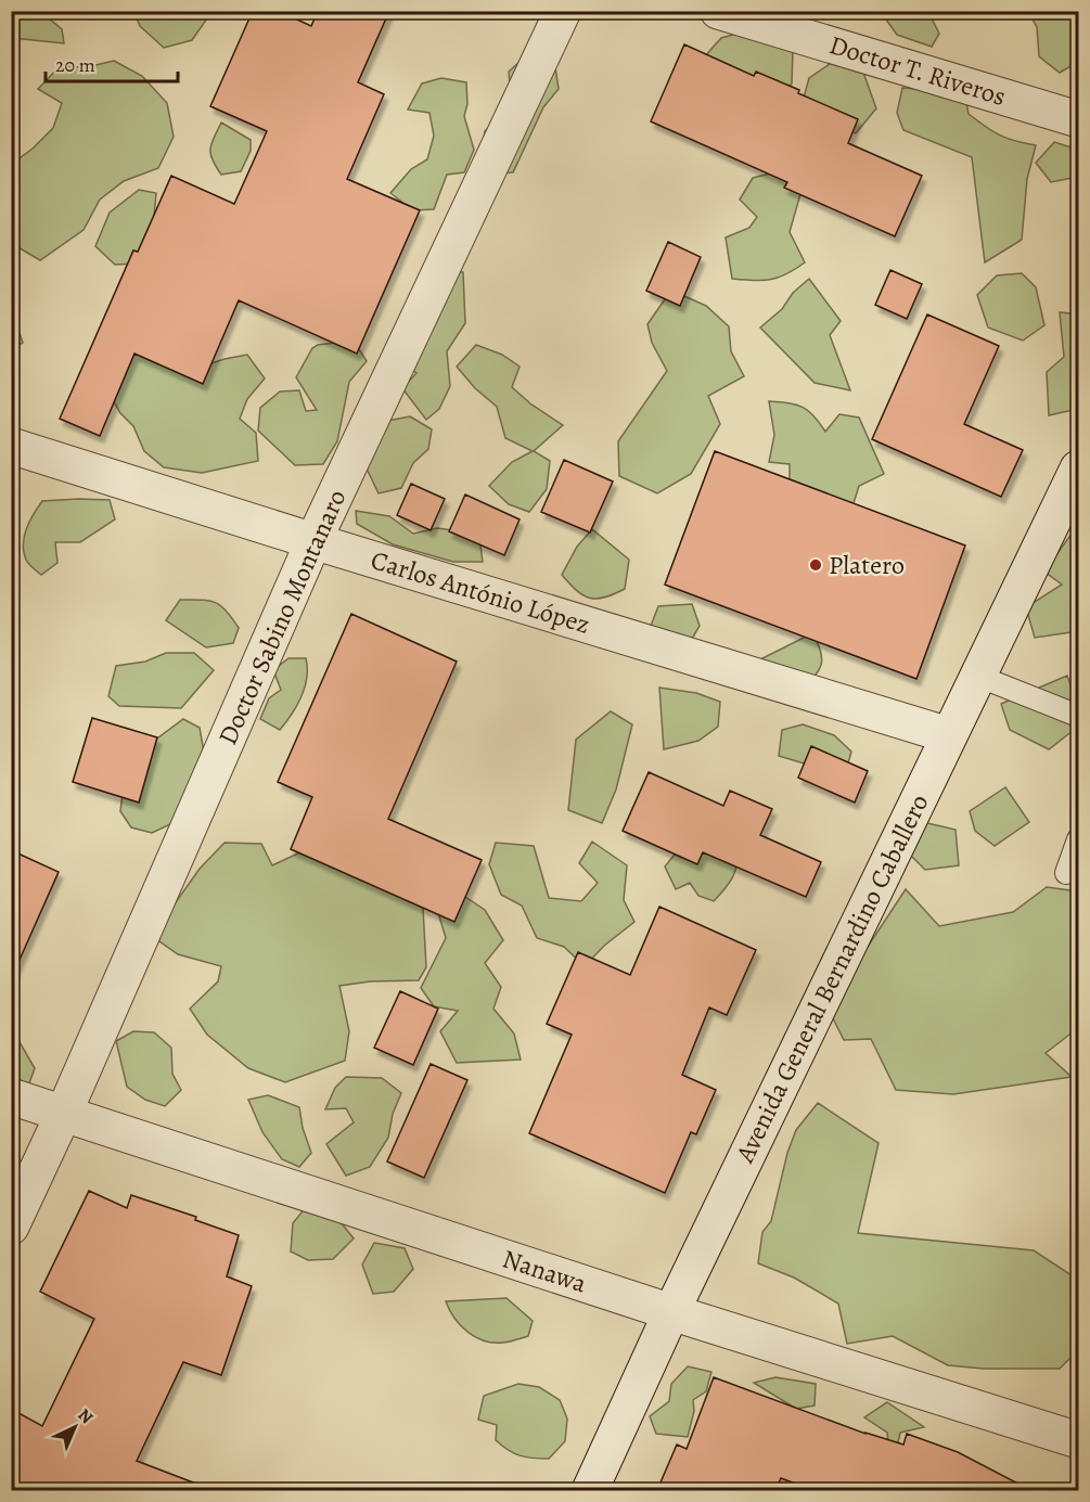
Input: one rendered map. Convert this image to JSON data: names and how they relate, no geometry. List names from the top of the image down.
{
  "streets": {
    "street": [
      "Doctor T. Riveros",
      "Carlos António López",
      "Doctor Sabino Montanaro",
      "Avenida General Bernardino Caballero",
      "Nanawa"
    ]
  },
  "crossings": [
    ["Carlos António López", "Doctor Sabino Montanaro"],
    ["Carlos António López", "Avenida General Bernardino Caballero"],
    ["Doctor Sabino Montanaro", "Nanawa"],
    ["Avenida General Bernardino Caballero", "Nanawa"]
  ],
  "places": ["Platero"],
  "scale_bar": "20 m",
  "north": "top right"
}
